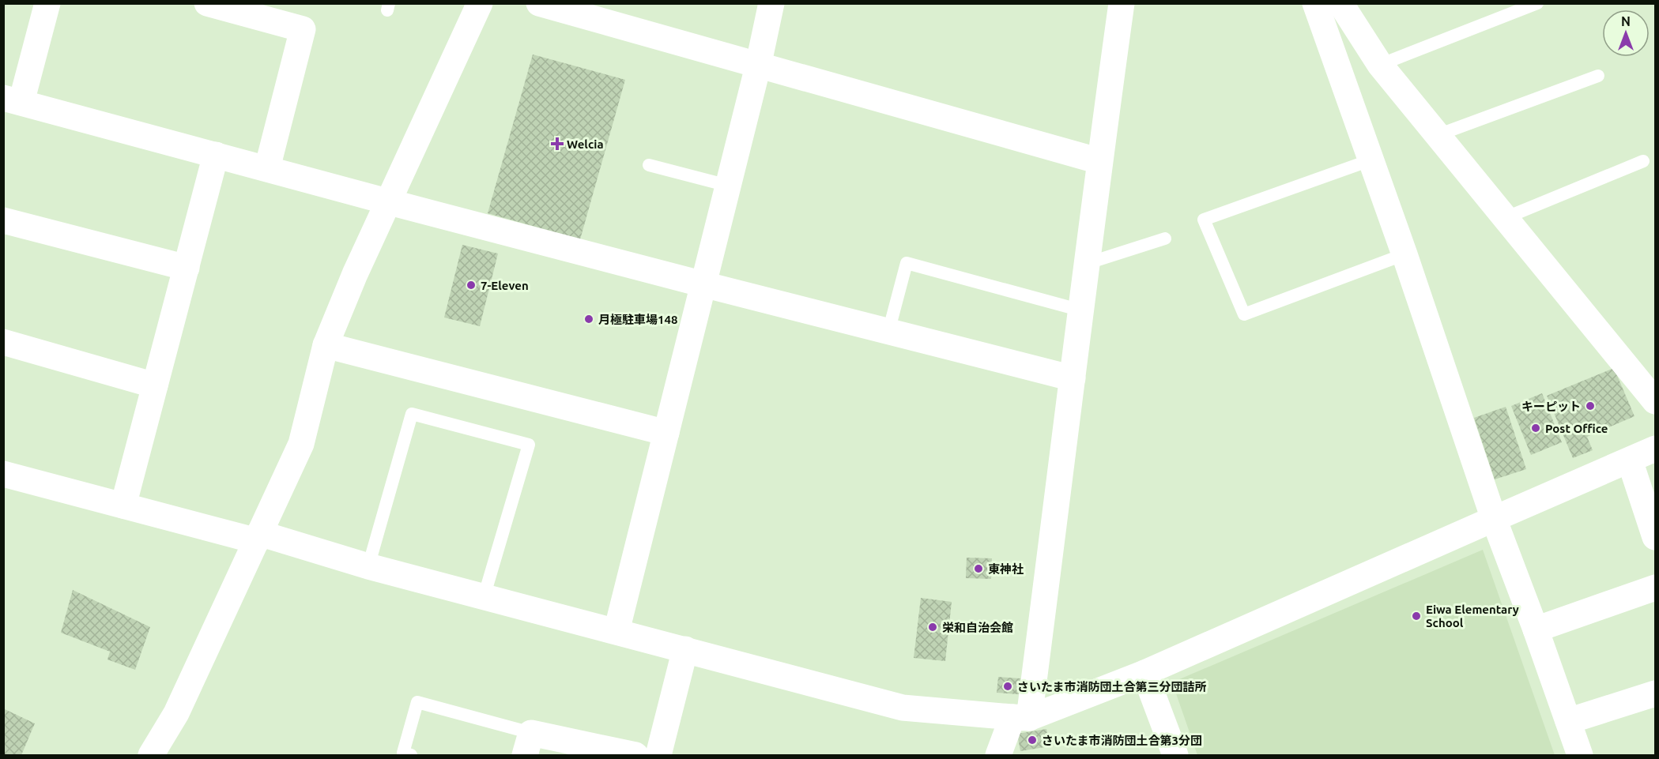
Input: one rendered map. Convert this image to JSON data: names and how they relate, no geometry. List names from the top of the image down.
{
  "places": {
    "health": ["Welcia"],
    "other": [
      "7-Eleven",
      "月極駐車場148",
      "キーピット",
      "Post Office",
      "東神社",
      "Eiwa Elementary School",
      "栄和自治会館",
      "さいたま市消防団土合第三分団詰所",
      "さいたま市消防団土合第3分団"
    ]
  },
  "north": "top"
}
